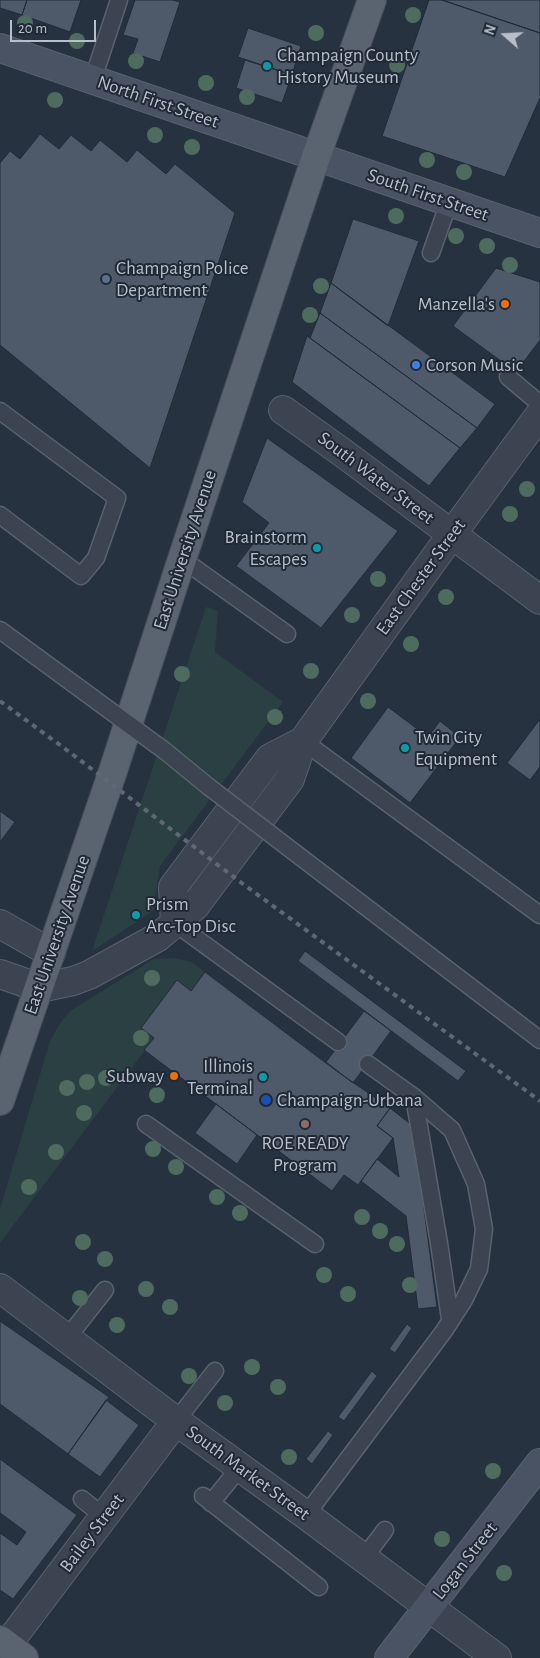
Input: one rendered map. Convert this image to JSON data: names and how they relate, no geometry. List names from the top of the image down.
{
  "streets": {
    "main road": ["East University Avenue"],
    "street": [
      "North First Street",
      "South First Street",
      "South Water Street",
      "East Chester Street",
      "South Market Street",
      "Bailey Street",
      "Logan Street"
    ]
  },
  "crossings": [
    ["North First Street", "South First Street"],
    ["North First Street", "East University Avenue"],
    ["South First Street", "East University Avenue"],
    ["South Water Street", "East Chester Street"],
    ["East University Avenue", "East Chester Street"],
    ["South Market Street", "Bailey Street"],
    ["South Market Street", "Logan Street"]
  ],
  "places": [
    "Champaign County History Museum",
    "Champaign Police Department",
    "Manzella's",
    "Corson Music",
    "Brainstorm Escapes",
    "Twin City Equipment",
    "Prism Arc-Top Disc",
    "Subway",
    "Illinois Terminal",
    "Champaign-Urbana",
    "ROE READY Program"
  ],
  "scale_bar": "20 m",
  "north": "left"
}
